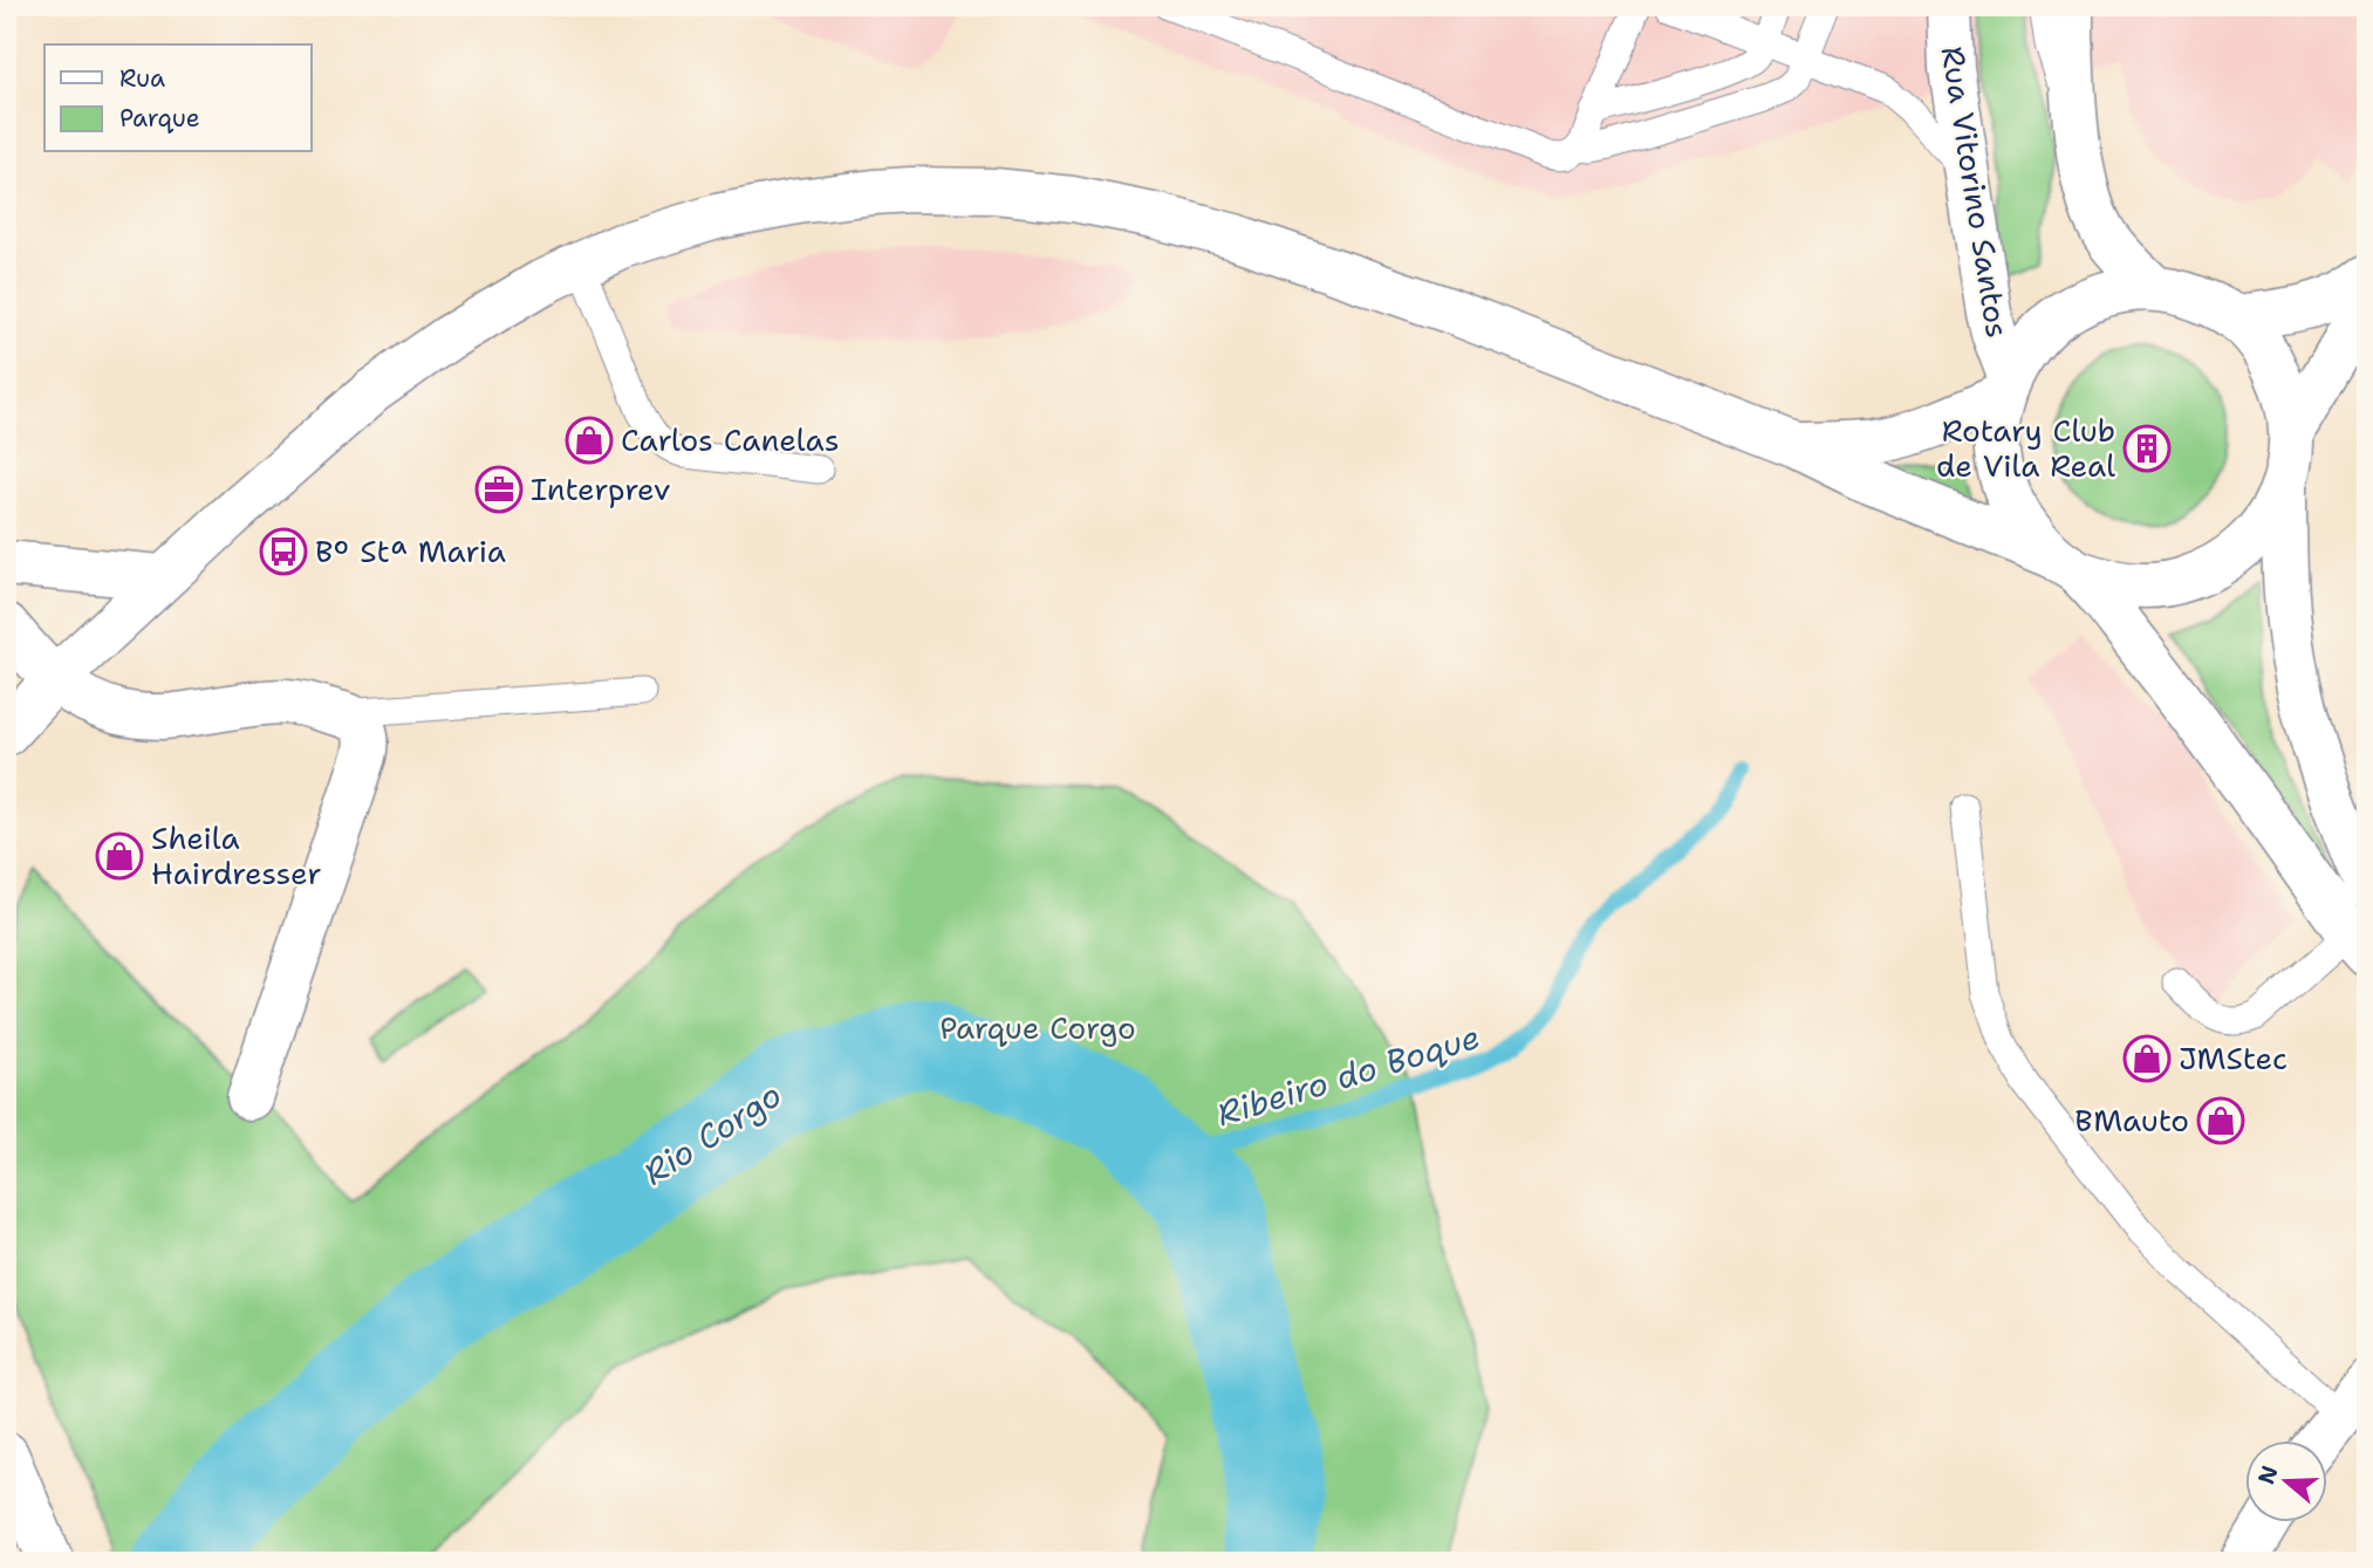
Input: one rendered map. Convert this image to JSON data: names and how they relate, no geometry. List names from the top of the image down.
{
  "streets": {
    "main road": ["Rua Vitorino Santos"]
  },
  "water": ["Ribeiro do Boque", "Rio Corgo"],
  "parks": ["Parque Corgo"],
  "places": {
    "shop": [
      "Carlos Canelas",
      "Sheila Hairdresser",
      "JMStec",
      "BMauto"
    ],
    "building": ["Rotary Club de Vila Real"],
    "office": ["Interprev"],
    "bus stop": ["Bº Stª Maria"]
  },
  "legend": ["Rua", "Parque"],
  "north": "left"
}
